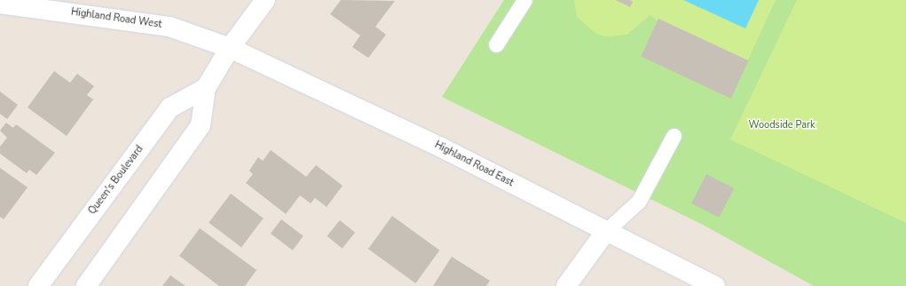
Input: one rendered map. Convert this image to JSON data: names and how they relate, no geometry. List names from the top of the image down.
{
  "streets": {
    "street": ["Highland Road West", "Highland Road East", "Queen's Boulevard"]
  },
  "crossings": [
    ["Highland Road West", "Highland Road East"]
  ],
  "parks": ["Woodside Park"]
}
